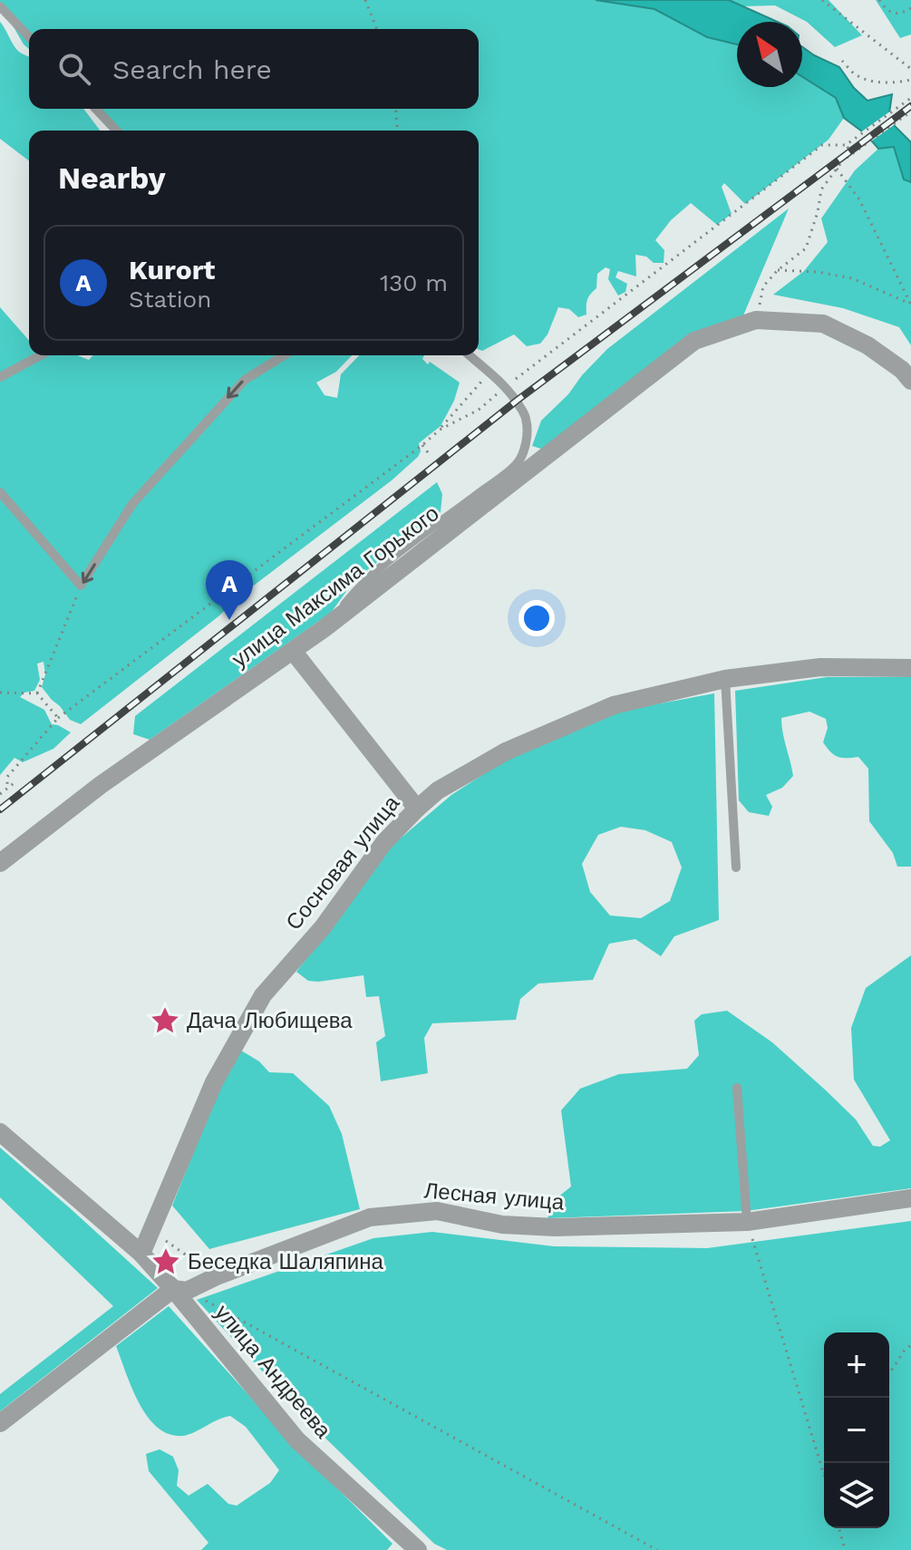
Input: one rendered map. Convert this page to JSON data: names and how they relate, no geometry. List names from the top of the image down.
{
  "streets": {
    "street": [
      "улица Максима Горького",
      "Сосновая улица",
      "Лесная улица",
      "улица Андреева"
    ]
  },
  "crossings": [
    ["Сосновая улица", "улица Андреева"],
    ["Лесная улица", "улица Андреева"]
  ],
  "places": {
    "place": ["Дача Любищева", "Беседка Шаляпина"]
  },
  "north": "top left",
  "page": {
    "search": "Search here",
    "heading": "Nearby",
    "list": [
      {
        "mark": "A",
        "name": "Kurort",
        "note": "Station",
        "value": "130 m"
      }
    ],
    "pins": "A",
    "map_buttons": ["+", "−"]
  }
}
